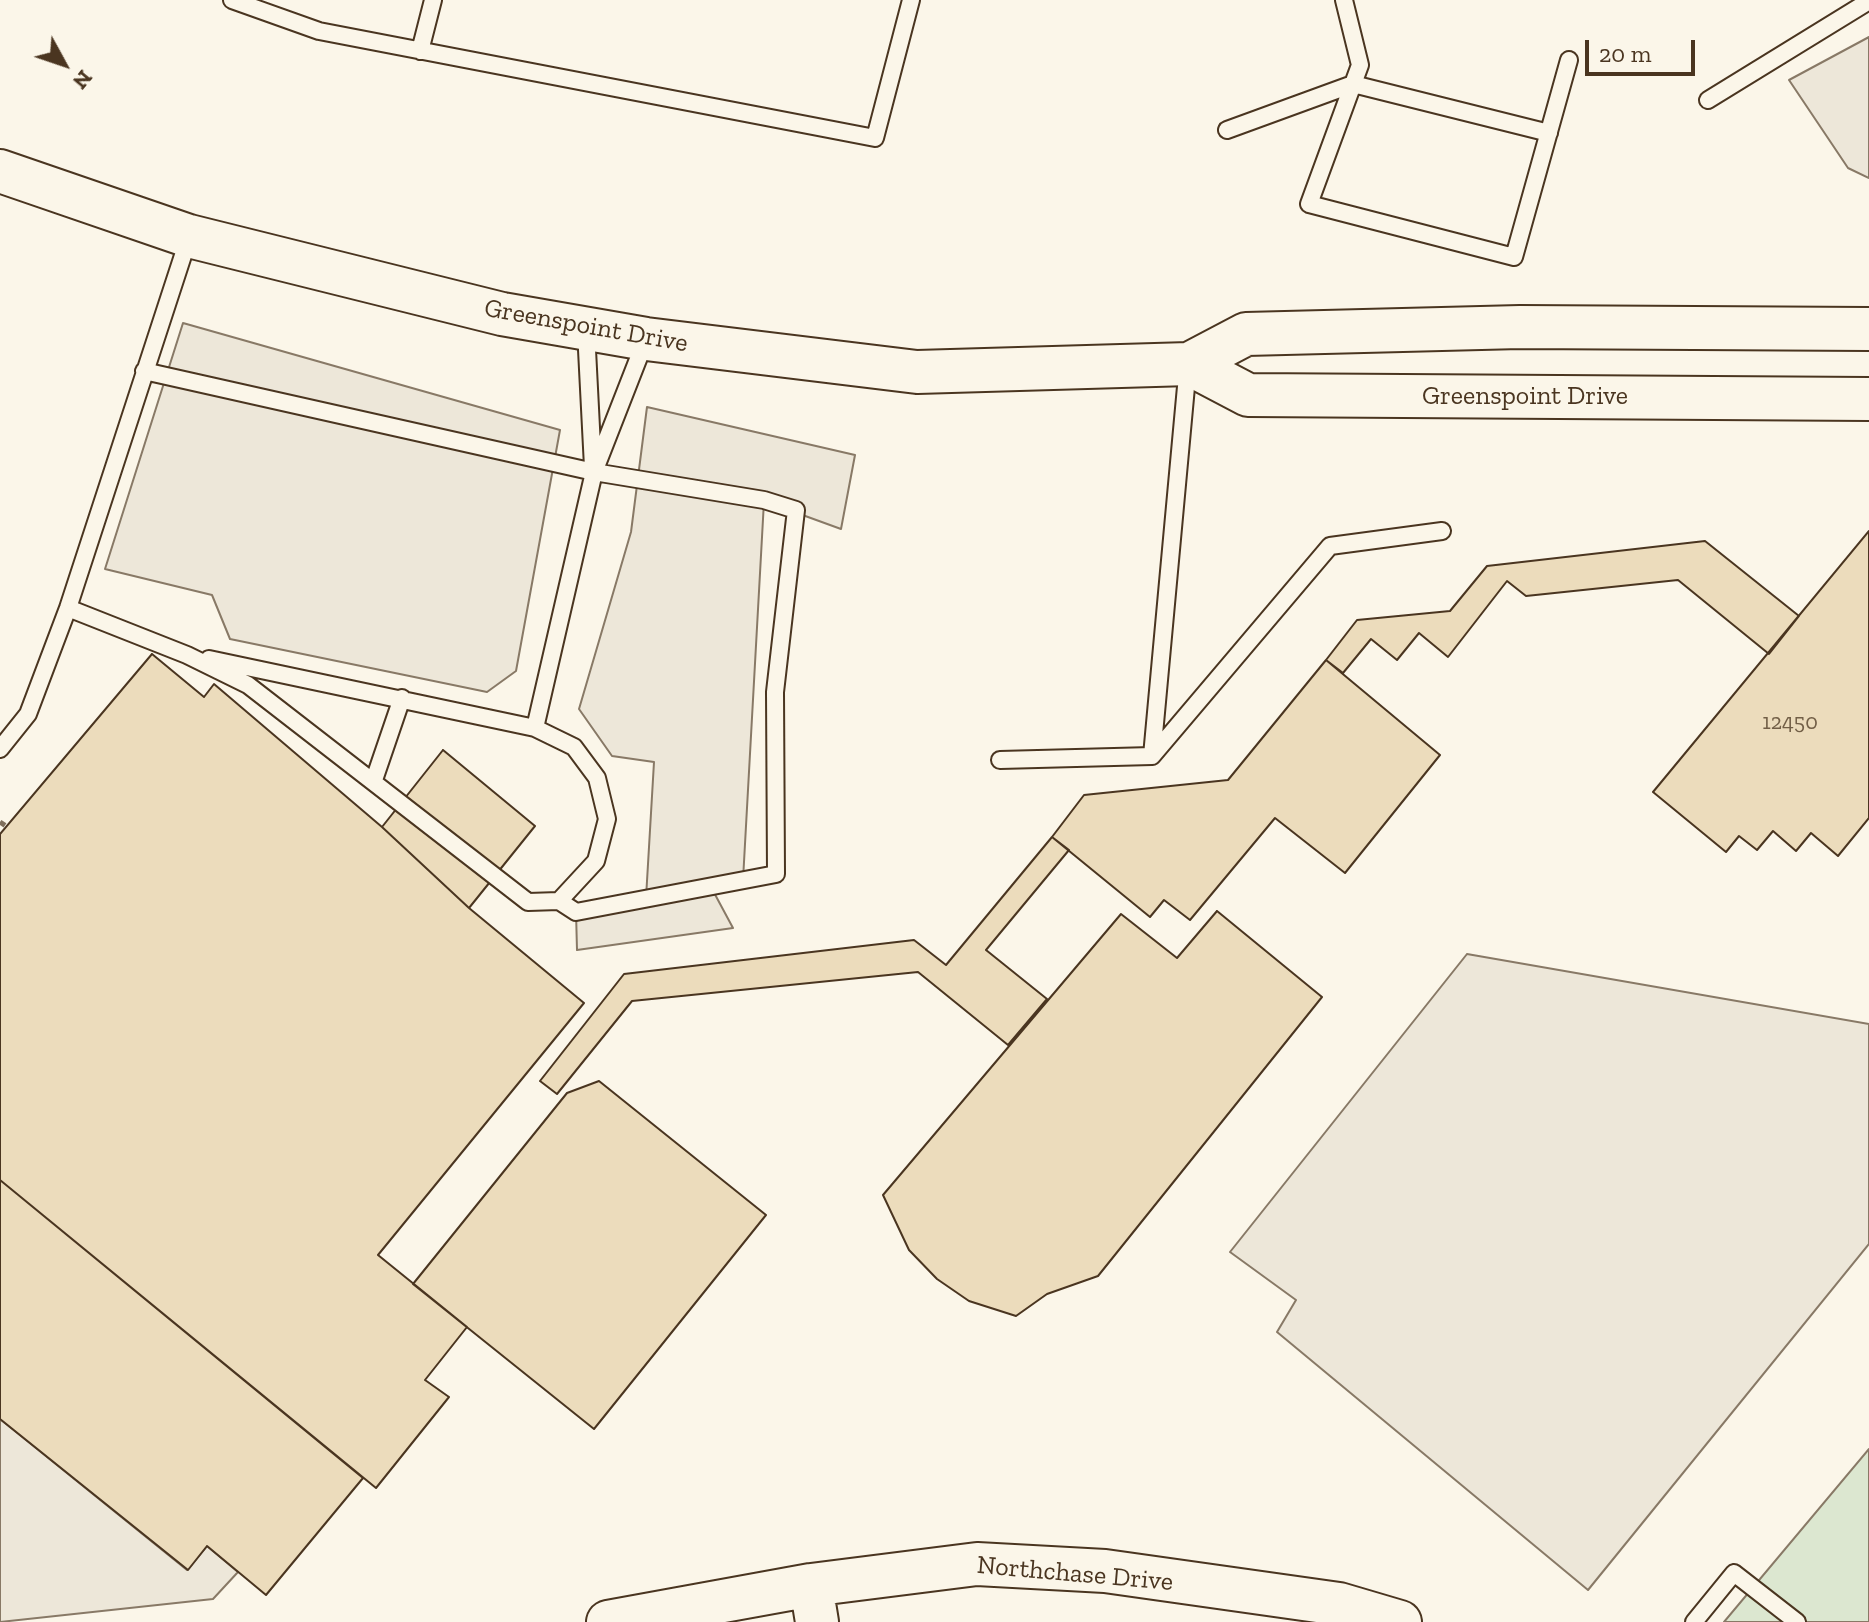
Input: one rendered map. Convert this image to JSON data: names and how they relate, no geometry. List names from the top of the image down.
{
  "streets": {
    "street": ["Greenspoint Drive", "Northchase Drive"]
  },
  "house_numbers": ["12450"],
  "scale_bar": "20 m",
  "north": "bottom right"
}
